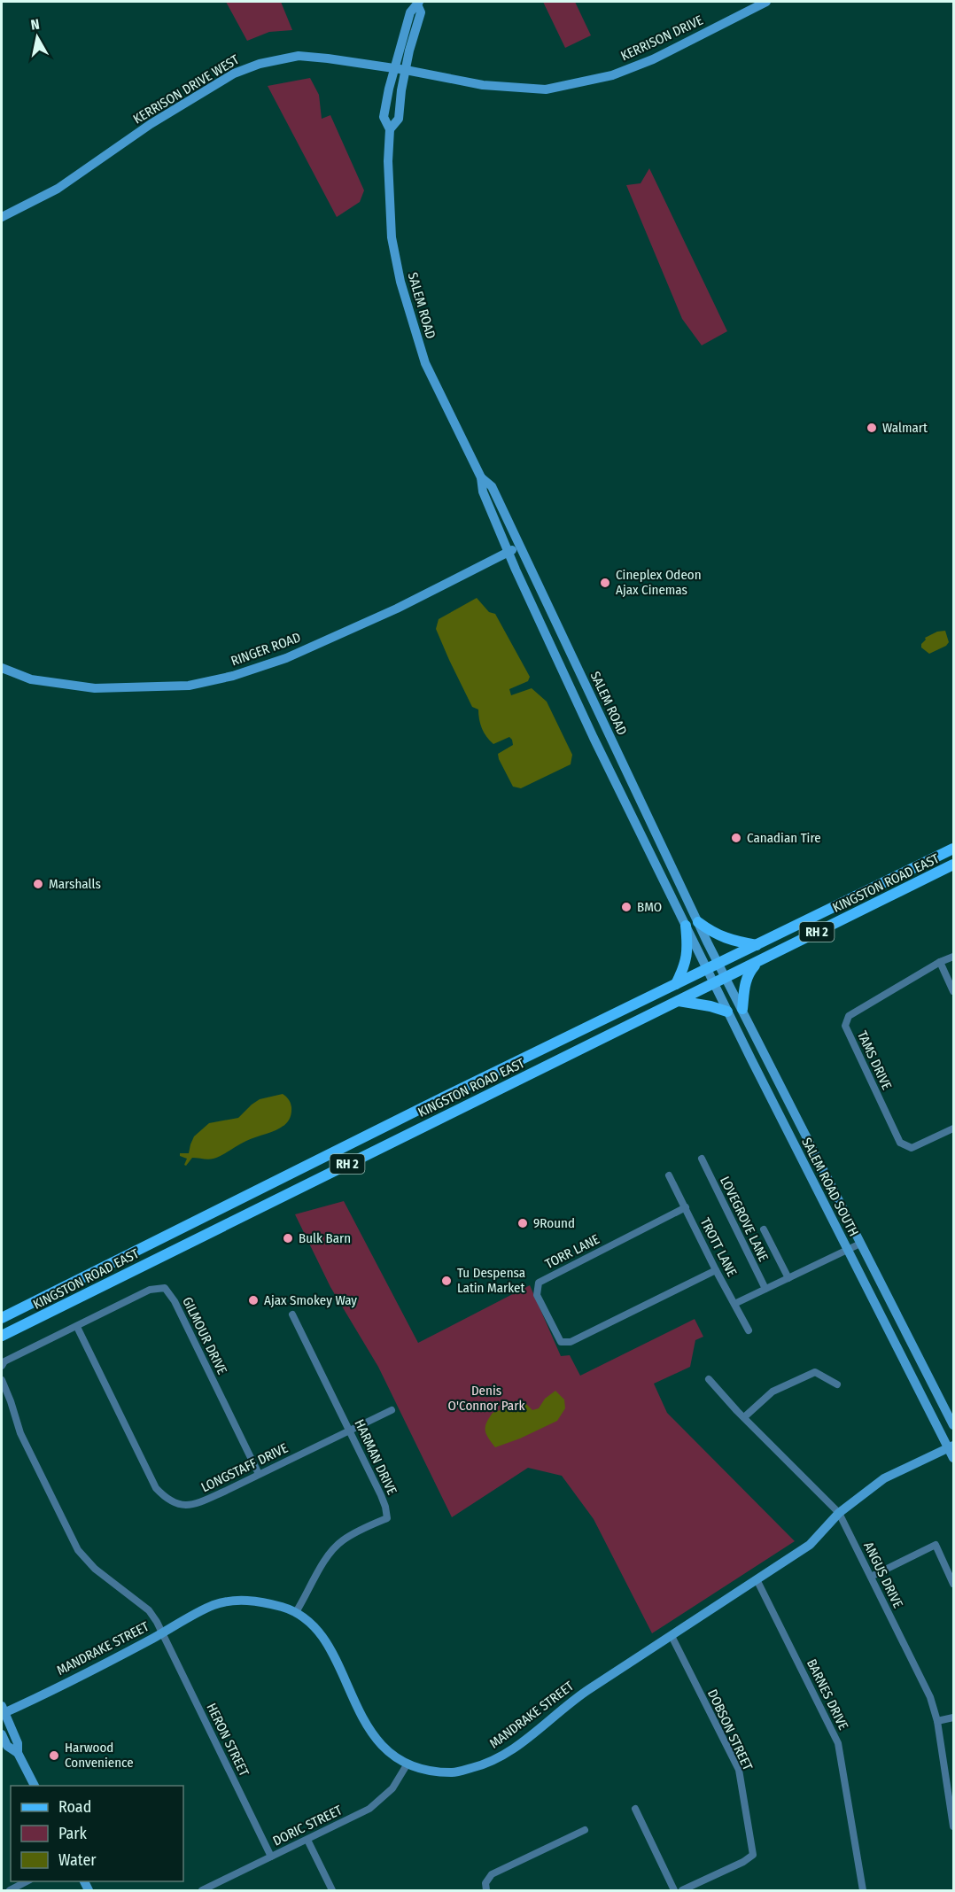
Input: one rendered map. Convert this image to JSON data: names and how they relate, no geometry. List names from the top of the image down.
{
  "streets": {
    "main road": [
      "KERRISON DRIVE",
      "KERRISON DRIVE WEST",
      "SALEM ROAD",
      "RINGER ROAD",
      "KINGSTON ROAD EAST",
      "RH 2",
      "SALEM ROAD SOUTH",
      "MANDRAKE STREET"
    ],
    "street": [
      "TAMS DRIVE",
      "LOVEGROVE LANE",
      "TROTT LANE",
      "TORR LANE",
      "GILMOUR DRIVE",
      "HARMAN DRIVE",
      "LONGSTAFF DRIVE",
      "ANGUS DRIVE",
      "BARNES DRIVE",
      "DOBSON STREET",
      "HERON STREET",
      "DORIC STREET"
    ]
  },
  "crossings": [
    ["KERRISON DRIVE", "KERRISON DRIVE WEST"],
    ["KERRISON DRIVE", "SALEM ROAD"],
    ["KERRISON DRIVE WEST", "SALEM ROAD"],
    ["SALEM ROAD", "RINGER ROAD"],
    ["SALEM ROAD", "SALEM ROAD SOUTH"],
    ["KINGSTON ROAD EAST", "SALEM ROAD SOUTH"],
    ["SALEM ROAD SOUTH", "MANDRAKE STREET"],
    ["TROTT LANE", "TORR LANE"],
    ["GILMOUR DRIVE", "LONGSTAFF DRIVE"],
    ["HARMAN DRIVE", "LONGSTAFF DRIVE"],
    ["HARMAN DRIVE", "MANDRAKE STREET"],
    ["ANGUS DRIVE", "MANDRAKE STREET"],
    ["MANDRAKE STREET", "BARNES DRIVE"],
    ["MANDRAKE STREET", "DOBSON STREET"],
    ["MANDRAKE STREET", "HERON STREET"],
    ["MANDRAKE STREET", "DORIC STREET"],
    ["HERON STREET", "DORIC STREET"]
  ],
  "parks": ["Denis O'Connor Park"],
  "places": [
    "Walmart",
    "Cineplex Odeon Ajax Cinemas",
    "Canadian Tire",
    "Marshalls",
    "BMO",
    "9Round",
    "Bulk Barn",
    "Tu Despensa Latin Market",
    "Ajax Smokey Way",
    "Harwood Convenience"
  ],
  "legend": ["Road", "Park", "Water"],
  "north": "top"
}
